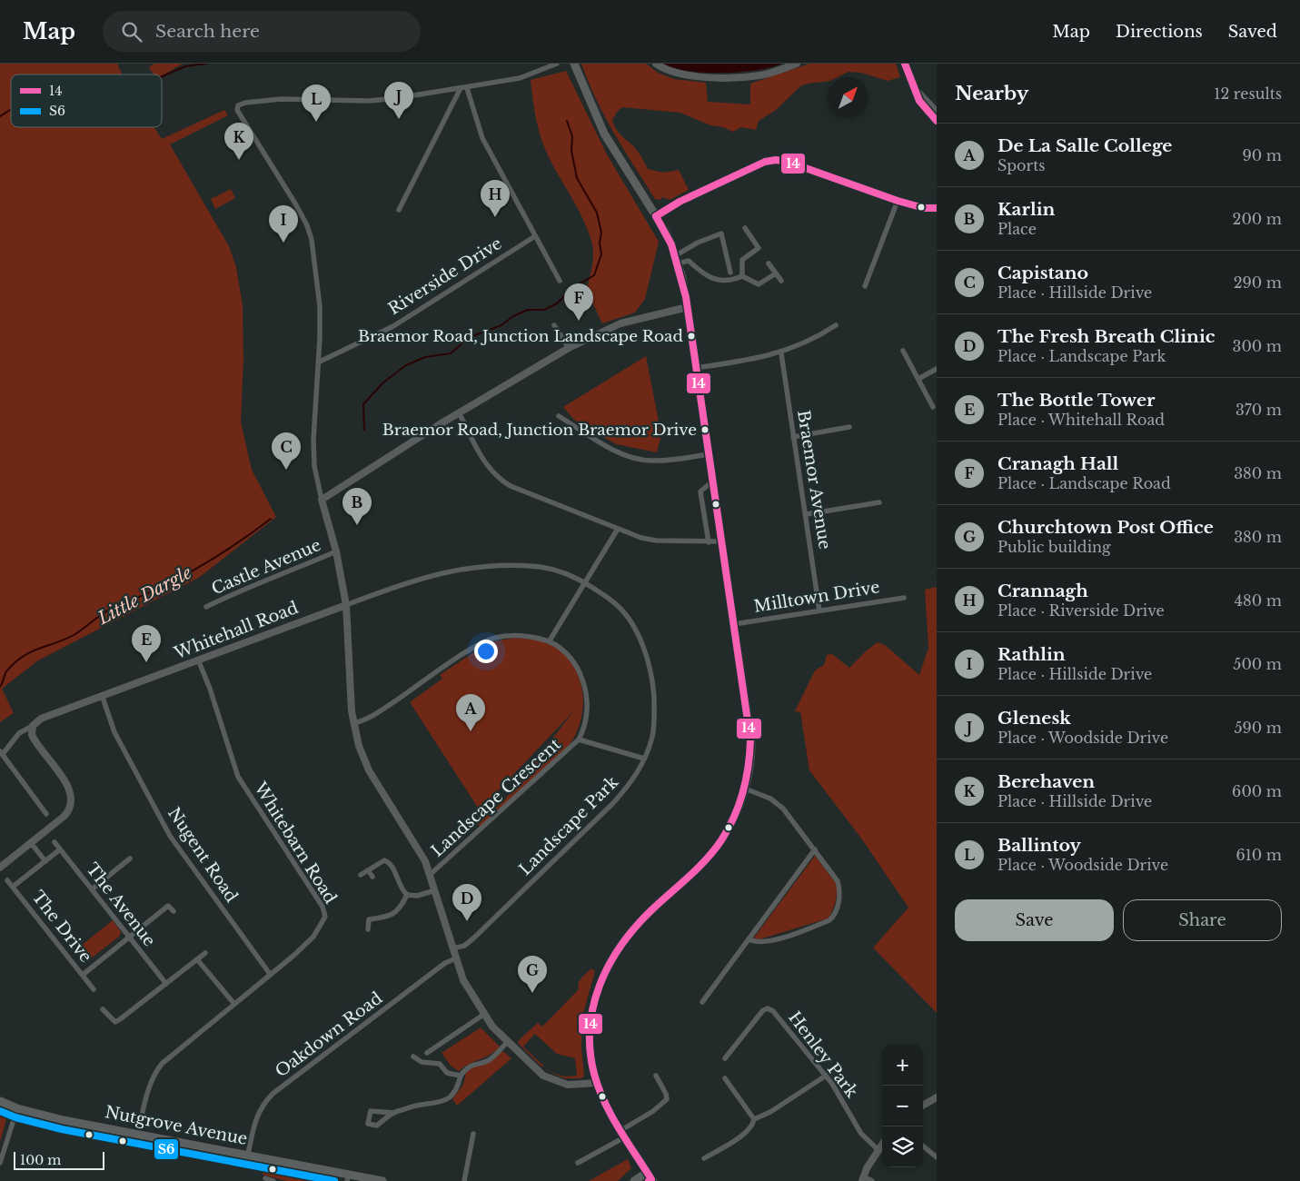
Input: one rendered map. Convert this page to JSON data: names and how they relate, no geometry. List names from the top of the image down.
{
  "streets": {
    "main road": ["Nutgrove Avenue"],
    "street": [
      "Riverside Drive",
      "Braemor Avenue",
      "Castle Avenue",
      "Milltown Drive",
      "Whitehall Road",
      "Landscape Crescent",
      "Landscape Park",
      "Whitebarn Road",
      "Nugent Road",
      "The Avenue",
      "The Drive",
      "Oakdown Road",
      "Henley Park"
    ]
  },
  "crossings": [
    ["Braemor Avenue", "Milltown Drive"],
    ["Whitehall Road", "Landscape Park"],
    ["Whitehall Road", "Whitebarn Road"],
    ["Whitehall Road", "Nugent Road"],
    ["Landscape Crescent", "Landscape Park"],
    ["Whitebarn Road", "Nugent Road"],
    ["Whitebarn Road", "Nutgrove Avenue"],
    ["Oakdown Road", "Nutgrove Avenue"]
  ],
  "water": ["Little Dargle"],
  "places": ["Braemor Road, Junction Landscape Road", "Braemor Road, Junction Braemor Drive"],
  "lines": ["transit line 14", "transit line S6"],
  "legend": ["14", "S6"],
  "scale_bar": "100 m",
  "north": "top right",
  "page": {
    "header": "Map",
    "search": "Search here",
    "nav": ["Map", "Directions", "Saved"],
    "heading": ["Nearby", "12 results"],
    "pins": [
      "J",
      "L",
      "K",
      "H",
      "I",
      "F",
      "C",
      "B",
      "E",
      "A",
      "D",
      "G"
    ],
    "list": [
      {
        "mark": "A",
        "name": "De La Salle College",
        "note": "Sports",
        "value": "90 m"
      },
      {
        "mark": "B",
        "name": "Karlin",
        "note": "Place",
        "value": "200 m"
      },
      {
        "mark": "C",
        "name": "Capistano",
        "note": "Place · Hillside Drive",
        "value": "290 m"
      },
      {
        "mark": "D",
        "name": "The Fresh Breath Clinic",
        "note": "Place · Landscape Park",
        "value": "300 m"
      },
      {
        "mark": "E",
        "name": "The Bottle Tower",
        "note": "Place · Whitehall Road",
        "value": "370 m"
      },
      {
        "mark": "F",
        "name": "Cranagh Hall",
        "note": "Place · Landscape Road",
        "value": "380 m"
      },
      {
        "mark": "G",
        "name": "Churchtown Post Office",
        "note": "Public building",
        "value": "380 m"
      },
      {
        "mark": "H",
        "name": "Crannagh",
        "note": "Place · Riverside Drive",
        "value": "480 m"
      },
      {
        "mark": "I",
        "name": "Rathlin",
        "note": "Place · Hillside Drive",
        "value": "500 m"
      },
      {
        "mark": "J",
        "name": "Glenesk",
        "note": "Place · Woodside Drive",
        "value": "590 m"
      },
      {
        "mark": "K",
        "name": "Berehaven",
        "note": "Place · Hillside Drive",
        "value": "600 m"
      },
      {
        "mark": "L",
        "name": "Ballintoy",
        "note": "Place · Woodside Drive",
        "value": "610 m"
      }
    ],
    "buttons": ["Save", "Share"],
    "map_buttons": ["+", "−"],
    "scale": "100 m"
  }
}
